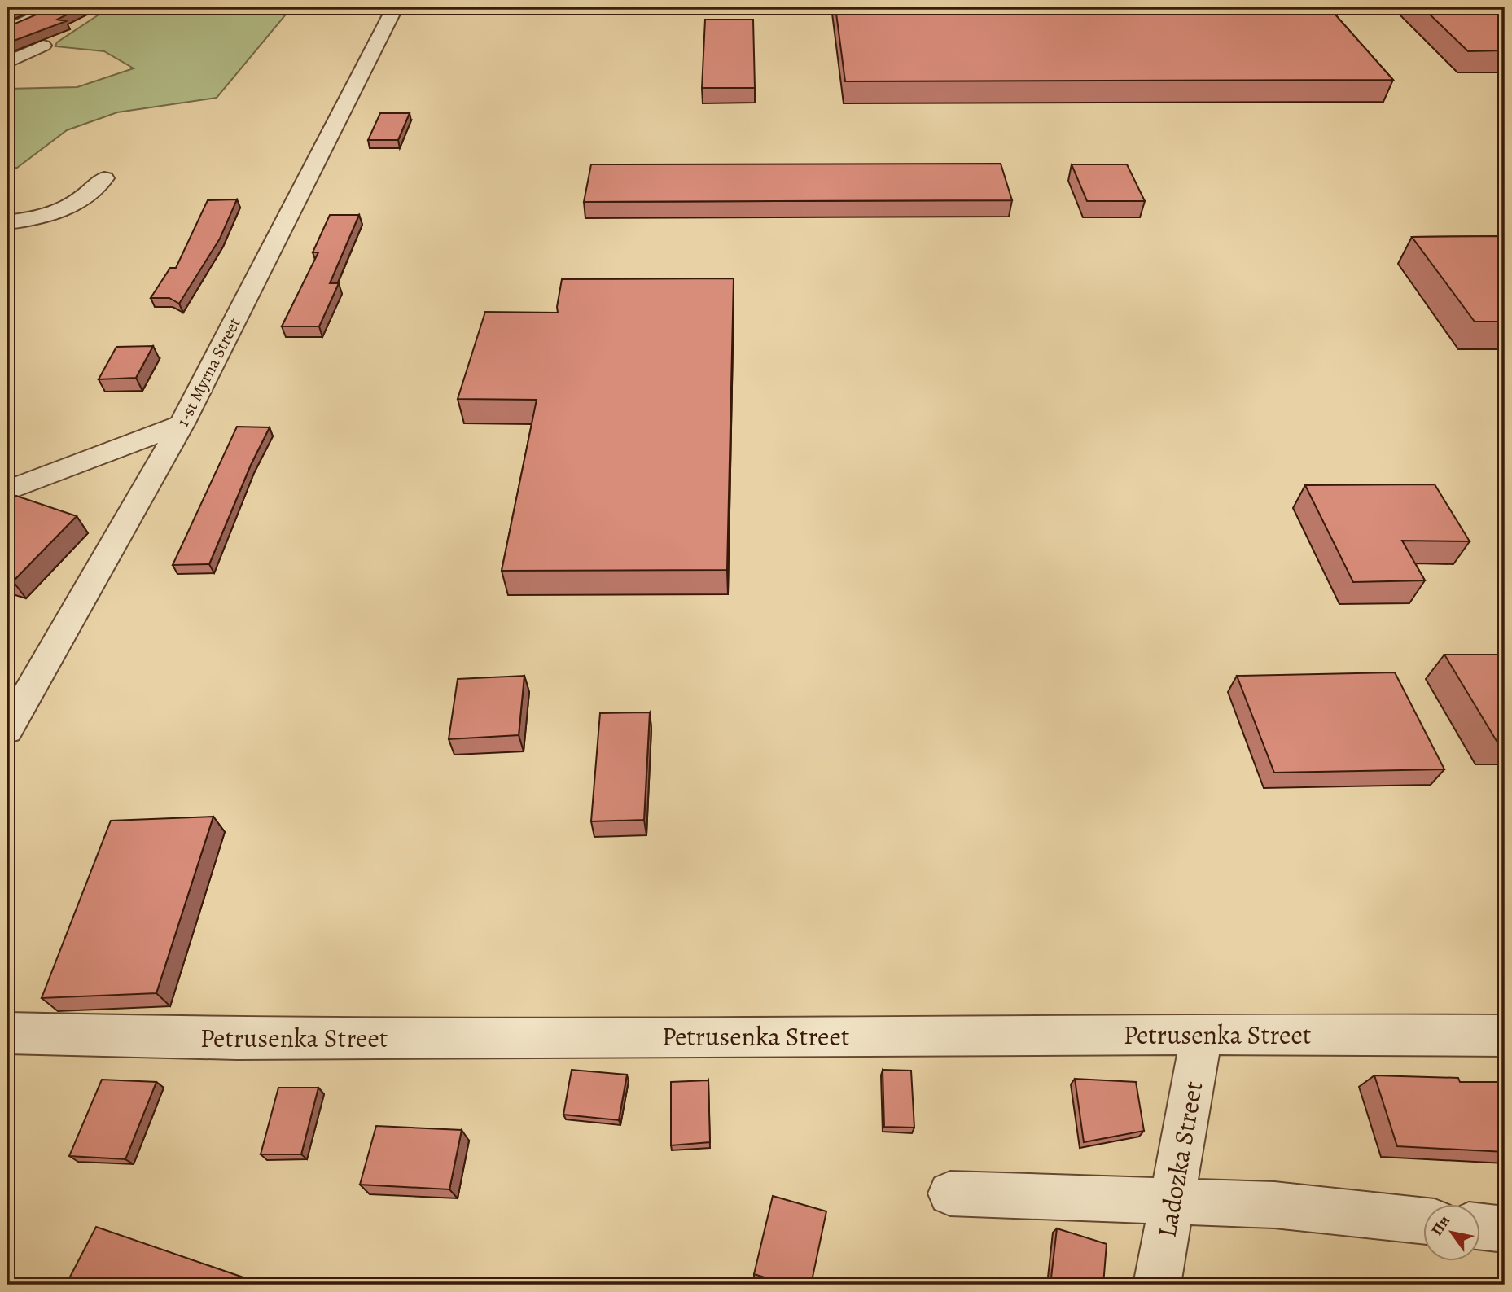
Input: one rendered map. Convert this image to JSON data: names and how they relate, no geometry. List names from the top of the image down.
{
  "streets": {
    "street": ["1-st Myrna Street", "Petrusenka Street", "Ladozka Street"]
  },
  "crossings": [
    ["Petrusenka Street", "Ladozka Street"]
  ],
  "north": "top left"
}
